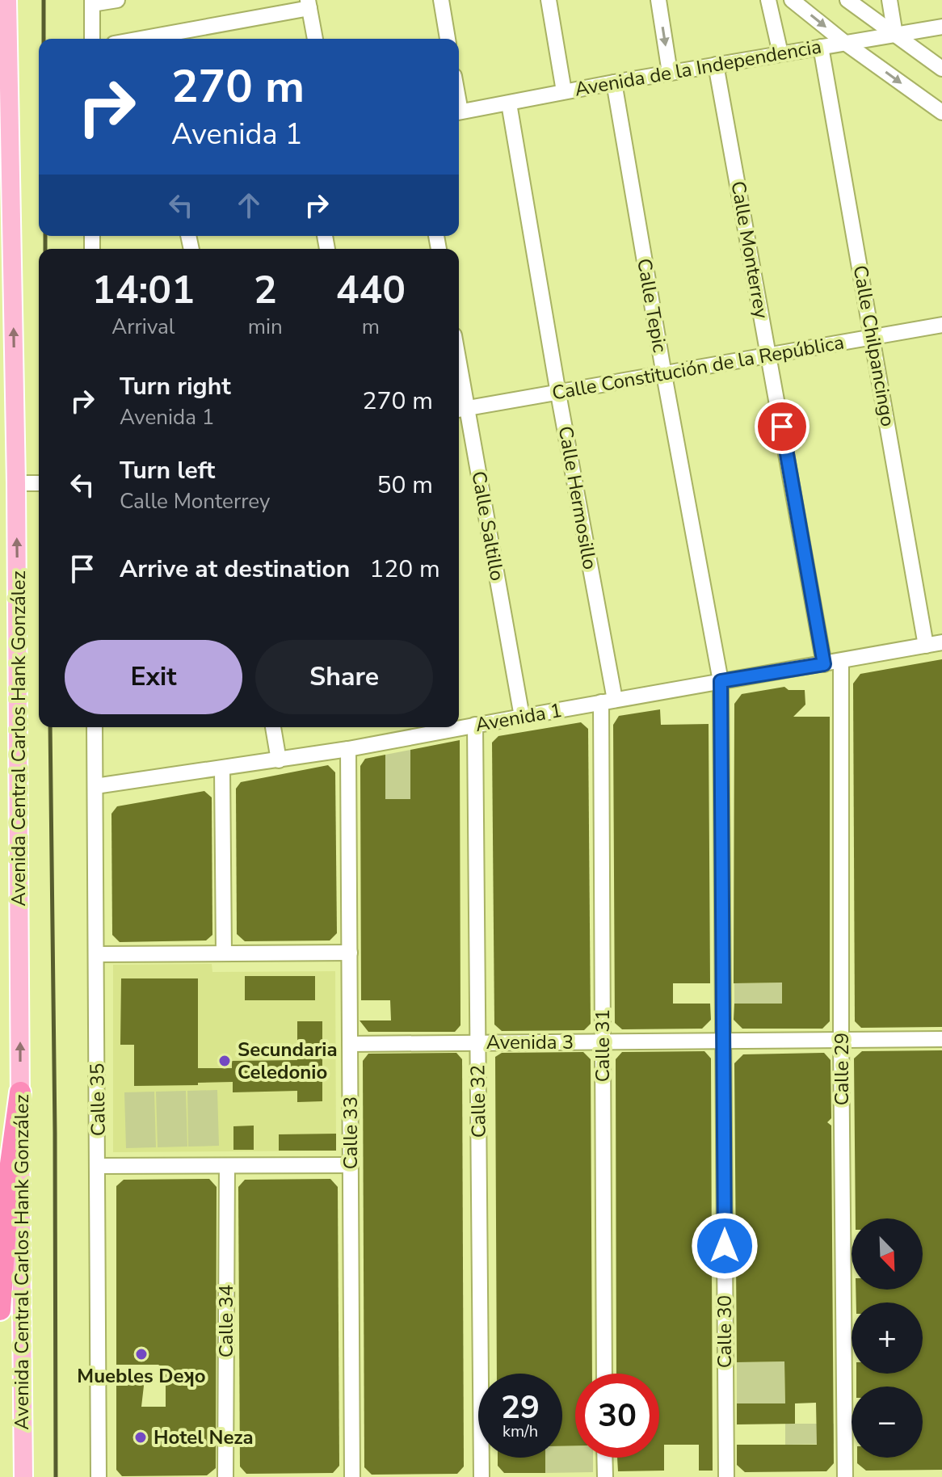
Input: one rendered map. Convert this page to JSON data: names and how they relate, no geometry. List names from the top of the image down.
{
  "streets": {
    "main road": ["Avenida Central Carlos Hank González"],
    "street": [
      "Avenida de la Independencia",
      "Calle Monterrey",
      "Calle Tepic",
      "Calle Chilpancingo",
      "Calle Constitución de la República",
      "Calle Hermosillo",
      "Calle Saltillo",
      "Avenida 1",
      "Avenida 3",
      "Calle 31",
      "Calle 29",
      "Calle 35",
      "Calle 32",
      "Calle 33",
      "Calle 34",
      "Calle 30"
    ]
  },
  "crossings": [
    ["Avenida de la Independencia", "Calle Monterrey"],
    ["Avenida de la Independencia", "Calle Tepic"],
    ["Avenida de la Independencia", "Calle Chilpancingo"],
    ["Avenida de la Independencia", "Calle Hermosillo"],
    ["Calle Monterrey", "Calle Constitución de la República"],
    ["Calle Monterrey", "Avenida 1"],
    ["Calle Tepic", "Calle Constitución de la República"],
    ["Calle Tepic", "Avenida 1"],
    ["Calle Tepic", "Calle 30"],
    ["Calle Chilpancingo", "Calle Constitución de la República"],
    ["Calle Chilpancingo", "Avenida 1"],
    ["Calle Constitución de la República", "Calle Hermosillo"],
    ["Calle Constitución de la República", "Calle Saltillo"],
    ["Calle Hermosillo", "Avenida 1"],
    ["Calle Hermosillo", "Calle 31"],
    ["Calle Saltillo", "Avenida 1"],
    ["Avenida 1", "Calle 31"],
    ["Avenida 1", "Calle 29"],
    ["Avenida 1", "Calle 35"],
    ["Avenida 1", "Calle 32"],
    ["Avenida 1", "Calle 33"],
    ["Avenida 1", "Calle 30"],
    ["Avenida 3", "Calle 31"],
    ["Avenida 3", "Calle 29"],
    ["Avenida 3", "Calle 32"],
    ["Avenida 3", "Calle 33"],
    ["Avenida 3", "Calle 30"]
  ],
  "one_way": ["Avenida Central Carlos Hank González"],
  "places": ["Secundaria Celedonio", "Muebles Deʞo", "Hotel Neza"],
  "north": "bottom right",
  "page": {
    "turn": ["270 m", "Avenida 1"],
    "eta": [
      "14:01",
      "Arrival",
      "2",
      "min",
      "440",
      "m"
    ],
    "list": [
      {
        "name": "Turn right",
        "note": "Avenida 1",
        "value": "270 m"
      },
      {
        "name": "Turn left",
        "note": "Calle Monterrey",
        "value": "50 m"
      },
      {
        "name": "Arrive at destination",
        "value": "120 m"
      }
    ],
    "buttons": ["Exit", "Share"],
    "map_buttons": ["+", "−"],
    "speed": "29 km/h",
    "limit": "30"
  }
}
